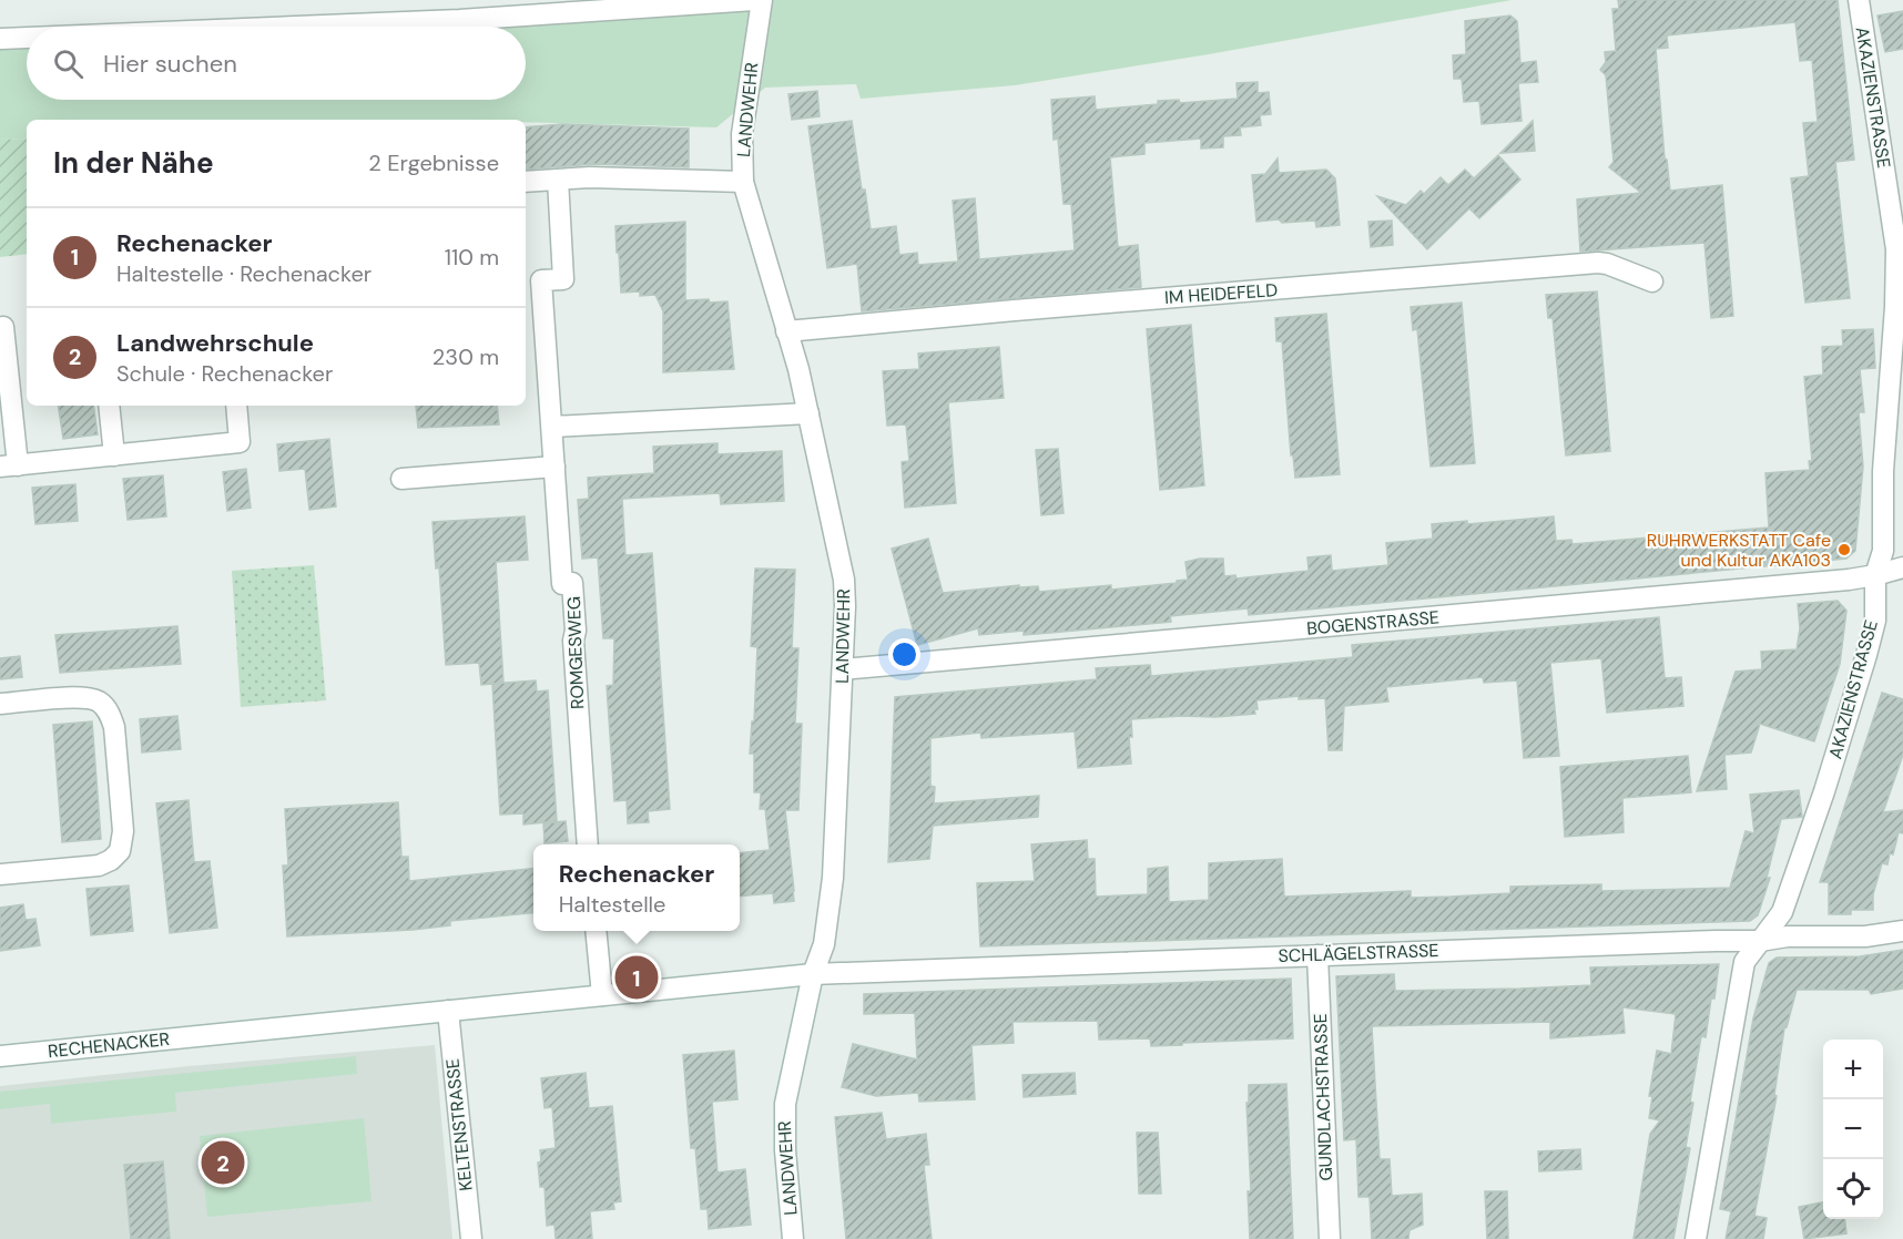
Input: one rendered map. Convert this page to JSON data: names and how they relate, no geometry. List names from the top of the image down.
{
  "streets": {
    "street": [
      "AKAZIENSTRASSE",
      "LANDWEHR",
      "IM HEIDEFELD",
      "BOGENSTRASSE",
      "ROMGESWEG",
      "SCHLÄGELSTRASSE",
      "RECHENACKER",
      "GUNDLACHSTRASSE",
      "KELTENSTRASSE"
    ]
  },
  "crossings": [
    ["AKAZIENSTRASSE", "BOGENSTRASSE"],
    ["AKAZIENSTRASSE", "SCHLÄGELSTRASSE"],
    ["LANDWEHR", "IM HEIDEFELD"],
    ["LANDWEHR", "BOGENSTRASSE"],
    ["LANDWEHR", "SCHLÄGELSTRASSE"],
    ["LANDWEHR", "RECHENACKER"],
    ["SCHLÄGELSTRASSE", "RECHENACKER"],
    ["SCHLÄGELSTRASSE", "GUNDLACHSTRASSE"],
    ["RECHENACKER", "KELTENSTRASSE"]
  ],
  "places": ["RUHRWERKSTATT Cafe und Kultur AKA103"],
  "page": {
    "search": "Hier suchen",
    "heading": ["In der Nähe", "2 Ergebnisse"],
    "list": [
      {
        "mark": "1",
        "name": "Rechenacker",
        "note": "Haltestelle · Rechenacker",
        "value": "110 m"
      },
      {
        "mark": "2",
        "name": "Landwehrschule",
        "note": "Schule · Rechenacker",
        "value": "230 m"
      }
    ],
    "popup": ["Rechenacker", "Haltestelle"],
    "pins": ["1", "2"],
    "map_buttons": ["+", "−"]
  }
}
